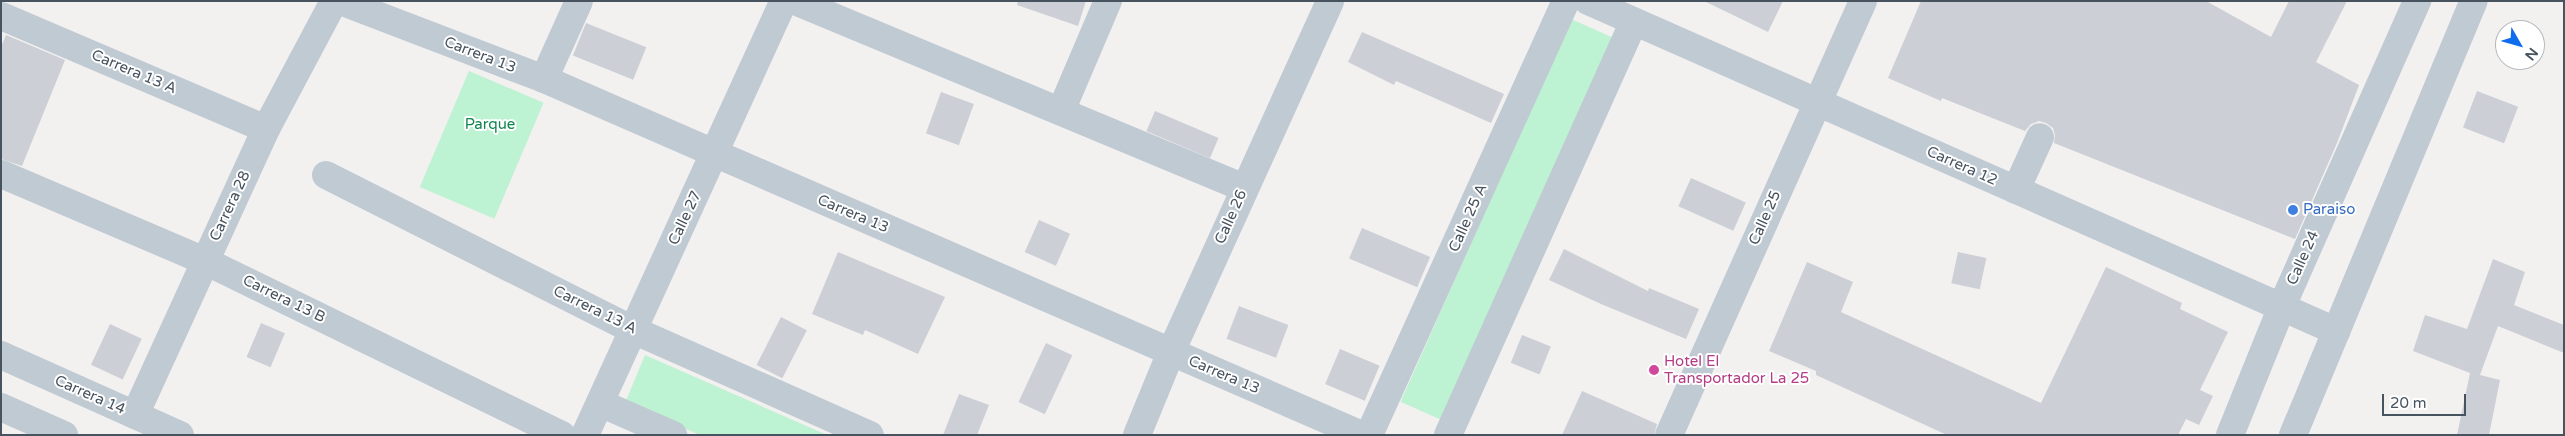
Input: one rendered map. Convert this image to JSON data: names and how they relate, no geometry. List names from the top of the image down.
{
  "streets": {
    "street": [
      "Carrera 13",
      "Carrera 13 A",
      "Carrera 12",
      "Carrera 28",
      "Calle 26",
      "Calle 27",
      "Calle 25 A",
      "Calle 25",
      "Calle 24",
      "Carrera 13 B",
      "Carrera 14"
    ]
  },
  "crossings": [
    ["Carrera 13", "Calle 26"],
    ["Carrera 13", "Calle 27"],
    ["Carrera 13 A", "Carrera 28"],
    ["Carrera 13 A", "Calle 27"],
    ["Carrera 12", "Calle 25"],
    ["Carrera 12", "Calle 24"],
    ["Carrera 28", "Carrera 13 B"],
    ["Carrera 28", "Carrera 14"]
  ],
  "parks": ["Parque"],
  "places": ["Paraiso", "Hotel El Transportador La 25"],
  "scale_bar": "20 m",
  "north": "bottom right"
}
